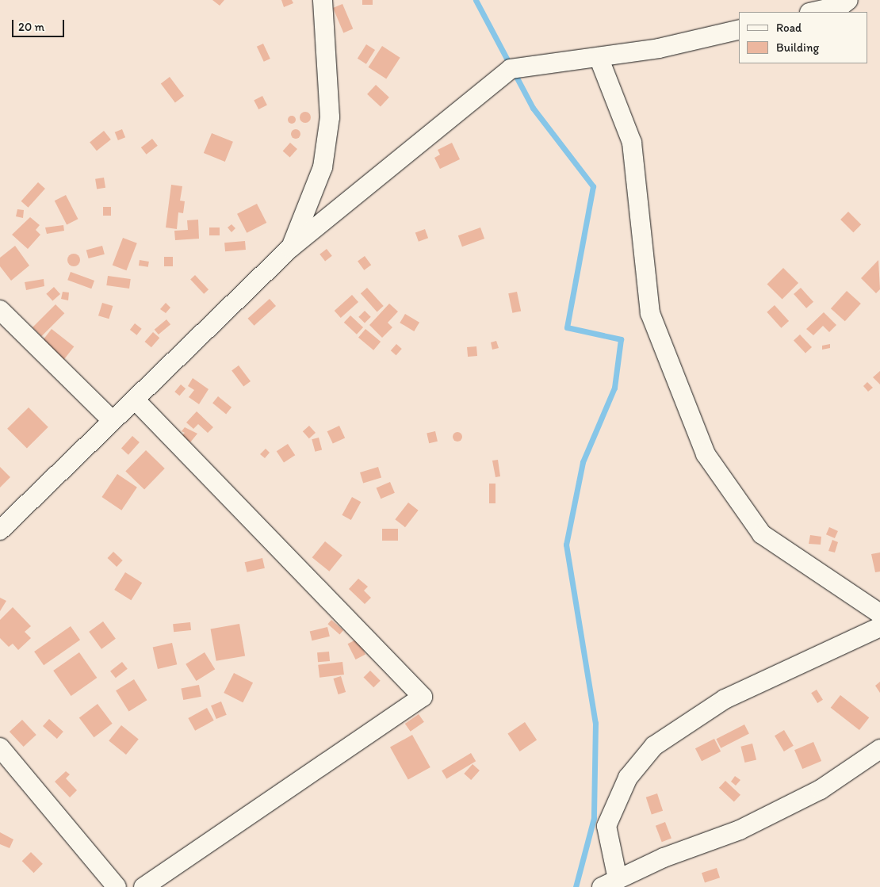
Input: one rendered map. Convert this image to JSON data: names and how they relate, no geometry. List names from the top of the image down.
{
  "legend": ["Road", "Building"],
  "scale_bar": "20 m"
}
